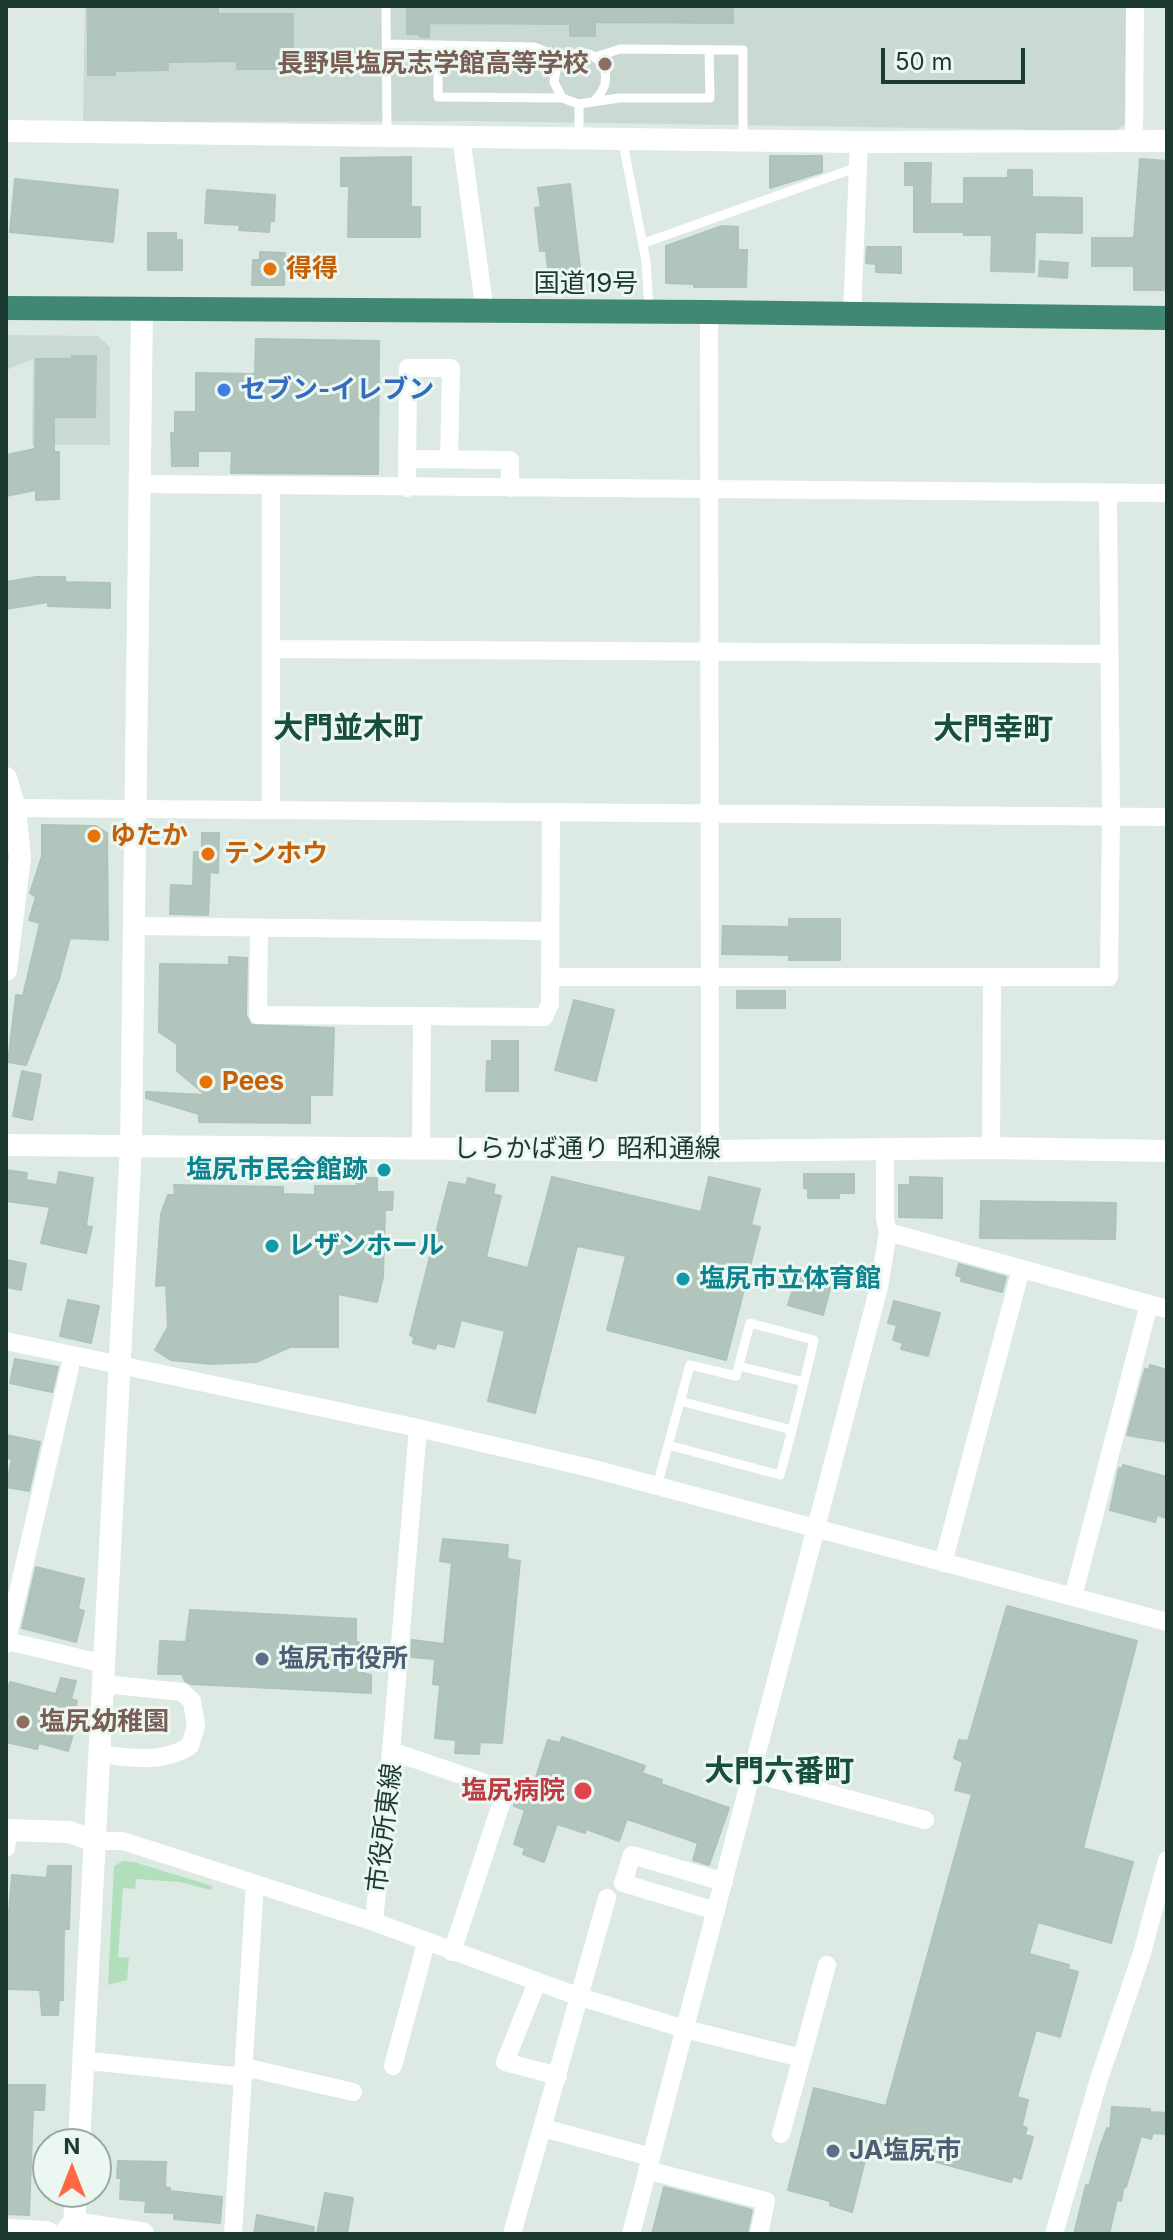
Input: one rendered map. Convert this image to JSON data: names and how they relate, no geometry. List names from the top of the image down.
{
  "streets": {
    "highway": ["国道19号"],
    "street": ["しらかば通り 昭和通線", "市役所東線"]
  },
  "districts": ["大門並木町", "大門幸町", "大門六番町"],
  "places": [
    "長野県塩尻志学館高等学校",
    "得得",
    "セブン-イレブン",
    "ゆたか",
    "テンホウ",
    "Pees",
    "塩尻市民会館跡",
    "レザンホール",
    "塩尻市立体育館",
    "塩尻市役所",
    "塩尻幼稚園",
    "塩尻病院",
    "JA塩尻市"
  ],
  "scale_bar": "50 m",
  "north": "top"
}
